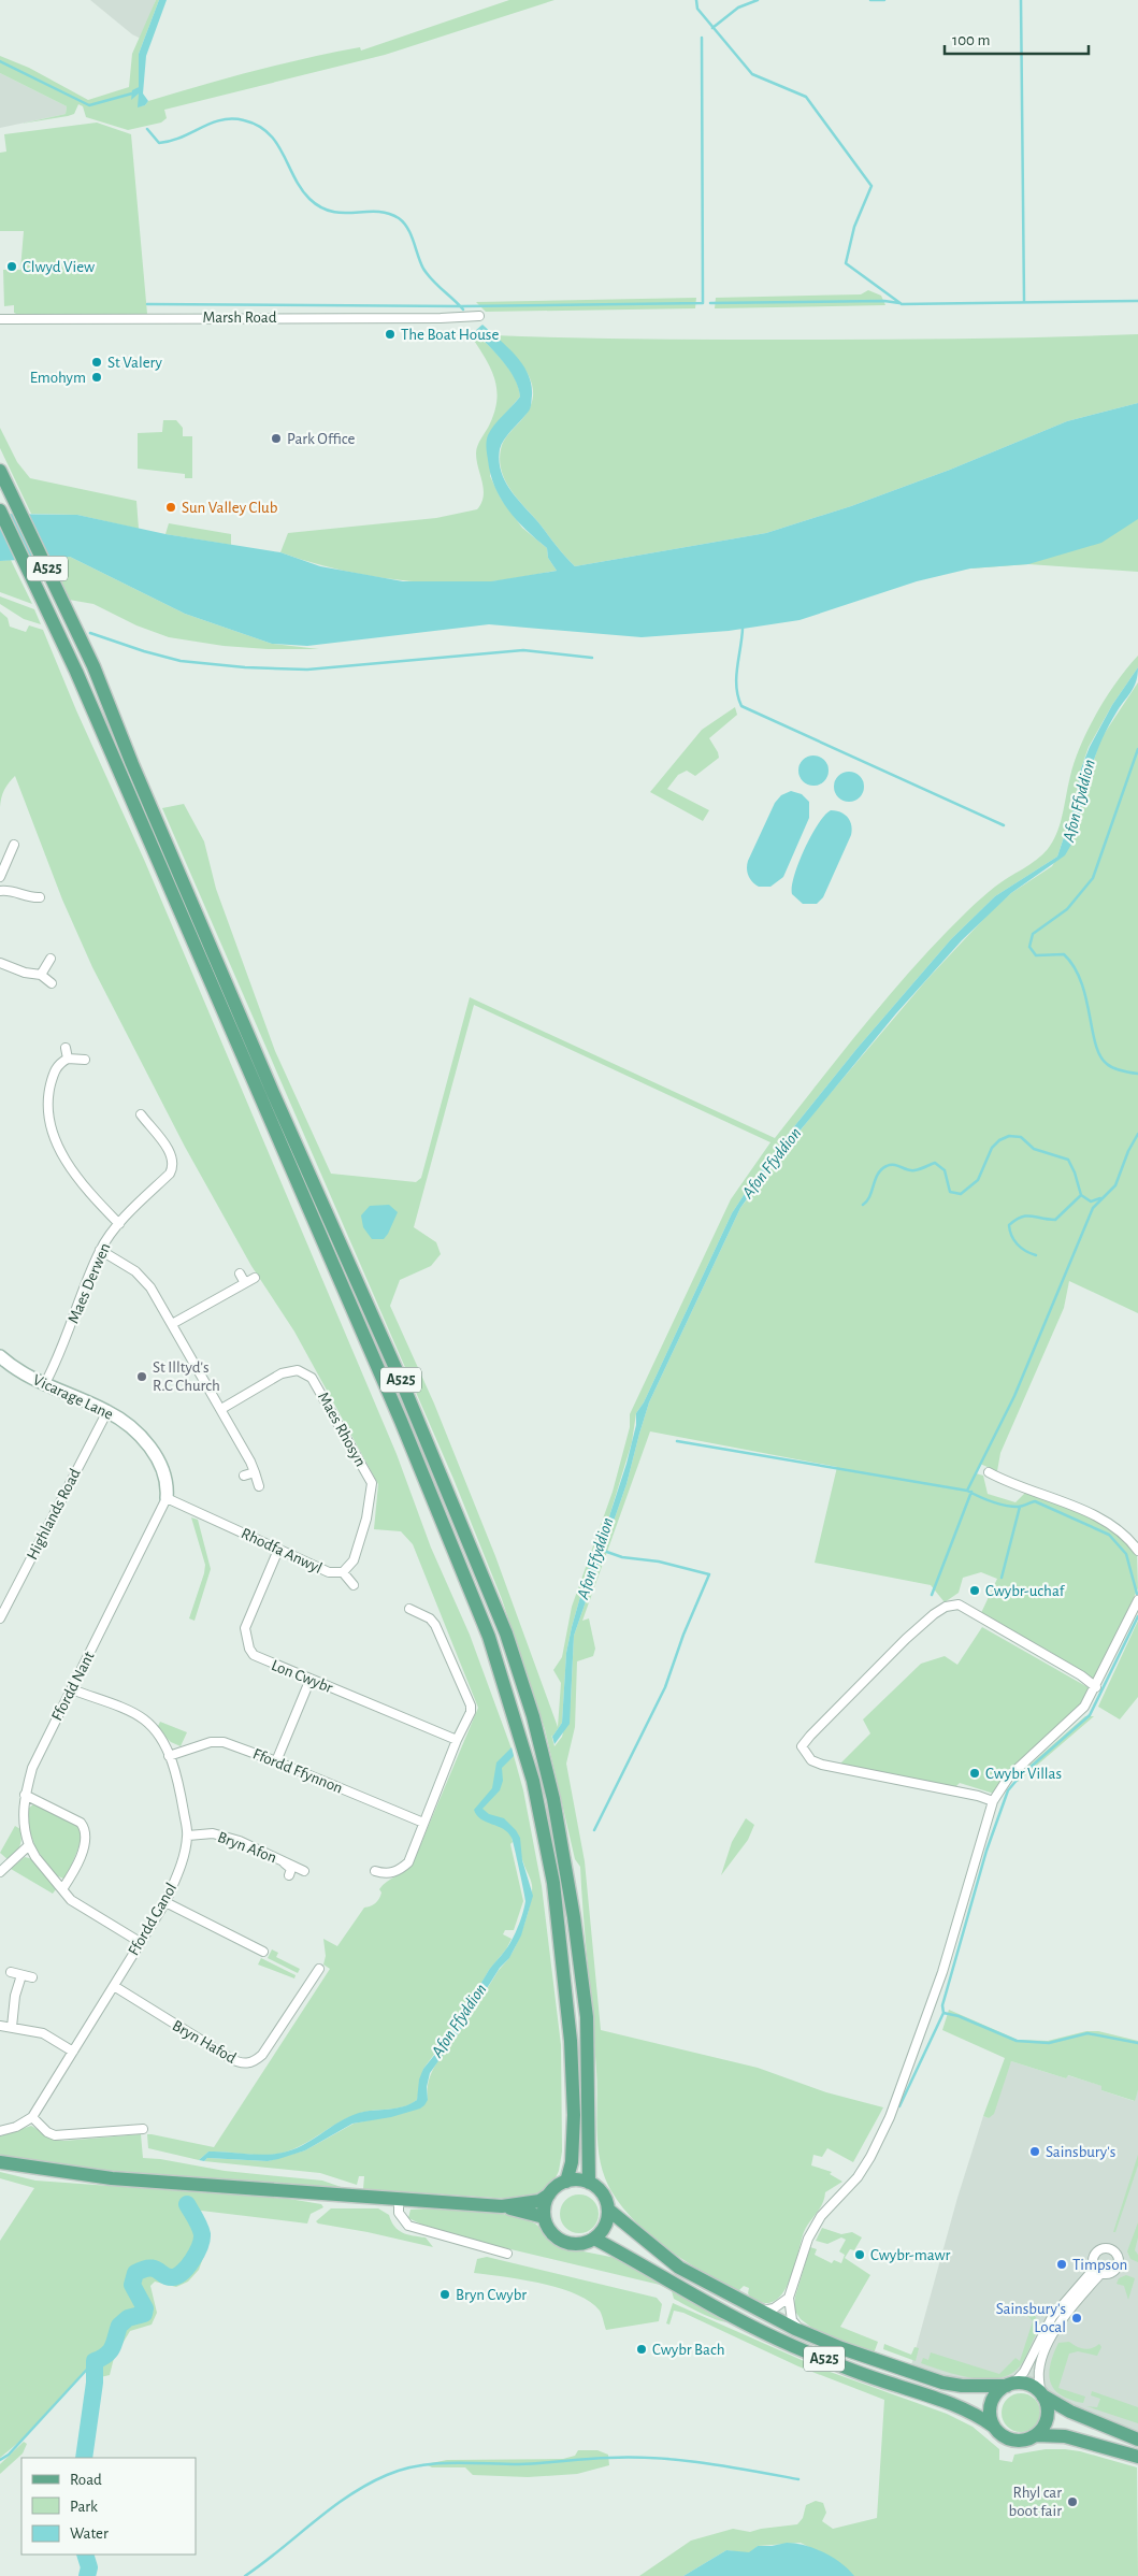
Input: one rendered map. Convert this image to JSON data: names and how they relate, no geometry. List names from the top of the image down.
{
  "streets": {
    "main road": ["A525"],
    "street": [
      "Marsh Road",
      "Maes Derwen",
      "Vicarage Lane",
      "Maes Rhosyn",
      "Highlands Road",
      "Rhodfa Anwyl",
      "Lon Cwybr",
      "Ffordd Nant",
      "Ffordd Ffynnon",
      "Bryn Afon",
      "Ffordd Ganol",
      "Bryn Hafod"
    ]
  },
  "crossings": [
    ["Maes Derwen", "Vicarage Lane"],
    ["Vicarage Lane", "Highlands Road"],
    ["Vicarage Lane", "Rhodfa Anwyl"],
    ["Vicarage Lane", "Ffordd Nant"],
    ["Maes Rhosyn", "Rhodfa Anwyl"],
    ["Rhodfa Anwyl", "Lon Cwybr"],
    ["Rhodfa Anwyl", "Ffordd Nant"],
    ["Ffordd Nant", "Ffordd Ganol"],
    ["Ffordd Ffynnon", "Ffordd Ganol"],
    ["Bryn Afon", "Ffordd Ganol"],
    ["Ffordd Ganol", "Bryn Hafod"]
  ],
  "water": ["Afon Ffyddion"],
  "places": [
    "Clwyd View",
    "The Boat House",
    "St Valery",
    "Emohym",
    "Park Office",
    "Sun Valley Club",
    "St Illtyd's R.C Church",
    "Cwybr-uchaf",
    "Cwybr Villas",
    "Sainsbury's",
    "Cwybr-mawr",
    "Timpson",
    "Bryn Cwybr",
    "Sainsbury's Local",
    "Cwybr Bach",
    "Rhyl car boot fair"
  ],
  "legend": ["Road", "Park", "Water"],
  "scale_bar": "100 m"
}
